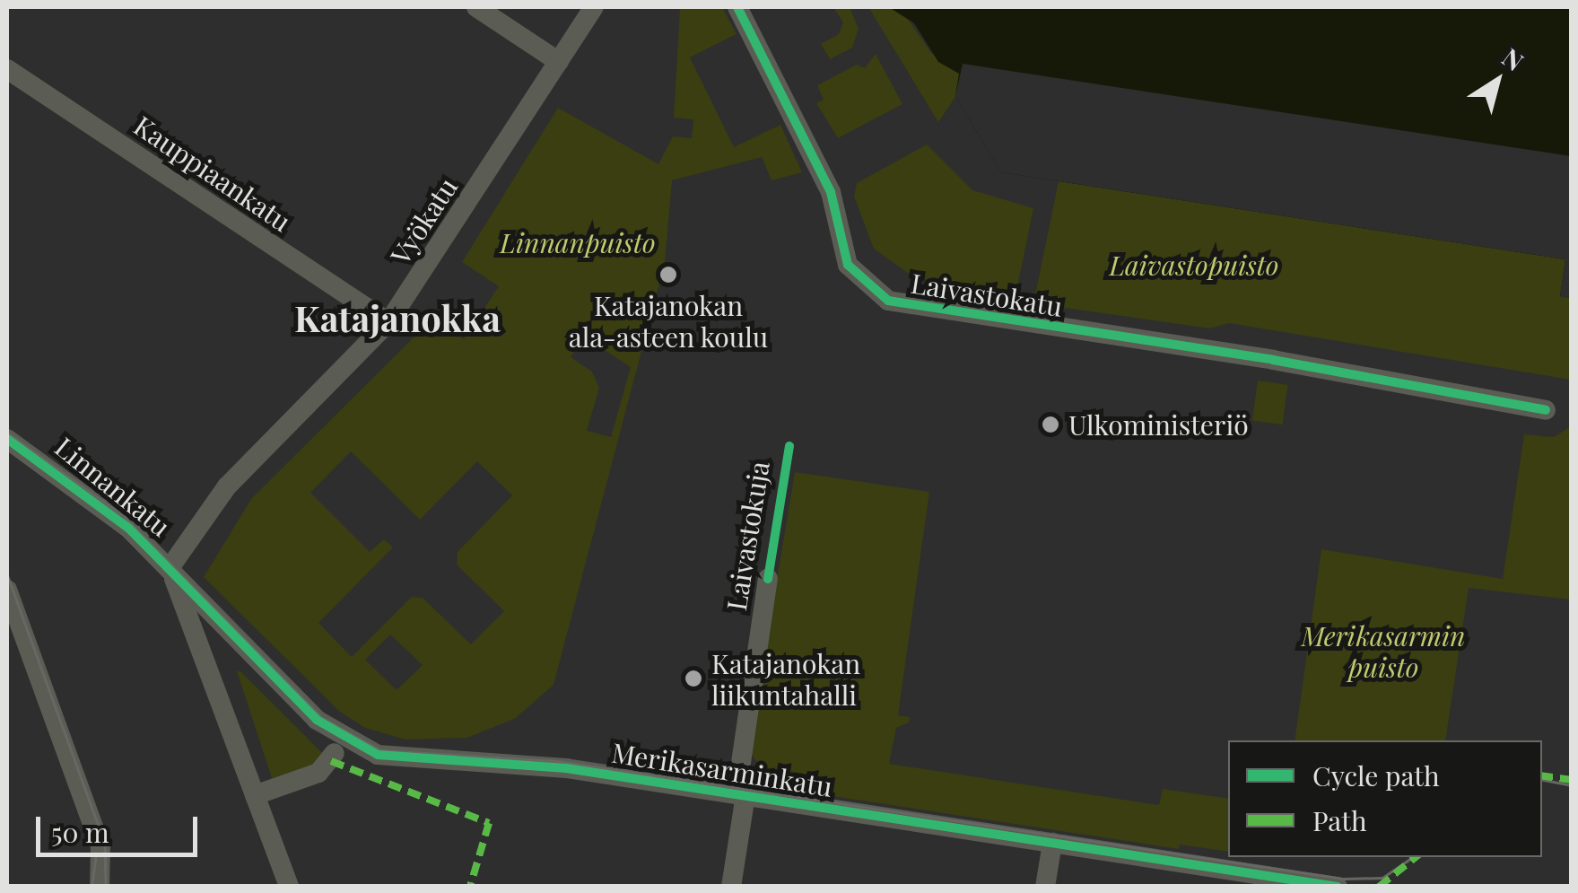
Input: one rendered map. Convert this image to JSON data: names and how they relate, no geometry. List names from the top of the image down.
{
  "streets": {
    "street": [
      "Kauppiaankatu",
      "Vyökatu",
      "Laivastokatu",
      "Linnankatu",
      "Laivastokuja",
      "Merikasarminkatu"
    ]
  },
  "crossings": [
    ["Kauppiaankatu", "Vyökatu"],
    ["Vyökatu", "Linnankatu"],
    ["Vyökatu", "Merikasarminkatu"],
    ["Linnankatu", "Merikasarminkatu"],
    ["Laivastokuja", "Merikasarminkatu"]
  ],
  "districts": ["Katajanokka"],
  "parks": ["Linnanpuisto", "Laivastopuisto", "Merikasarmin puisto"],
  "places": ["Katajanokan ala-asteen koulu", "Ulkoministeriö", "Katajanokan liikuntahalli"],
  "legend": ["Cycle path", "Path"],
  "scale_bar": "50 m",
  "north": "top right"
}
